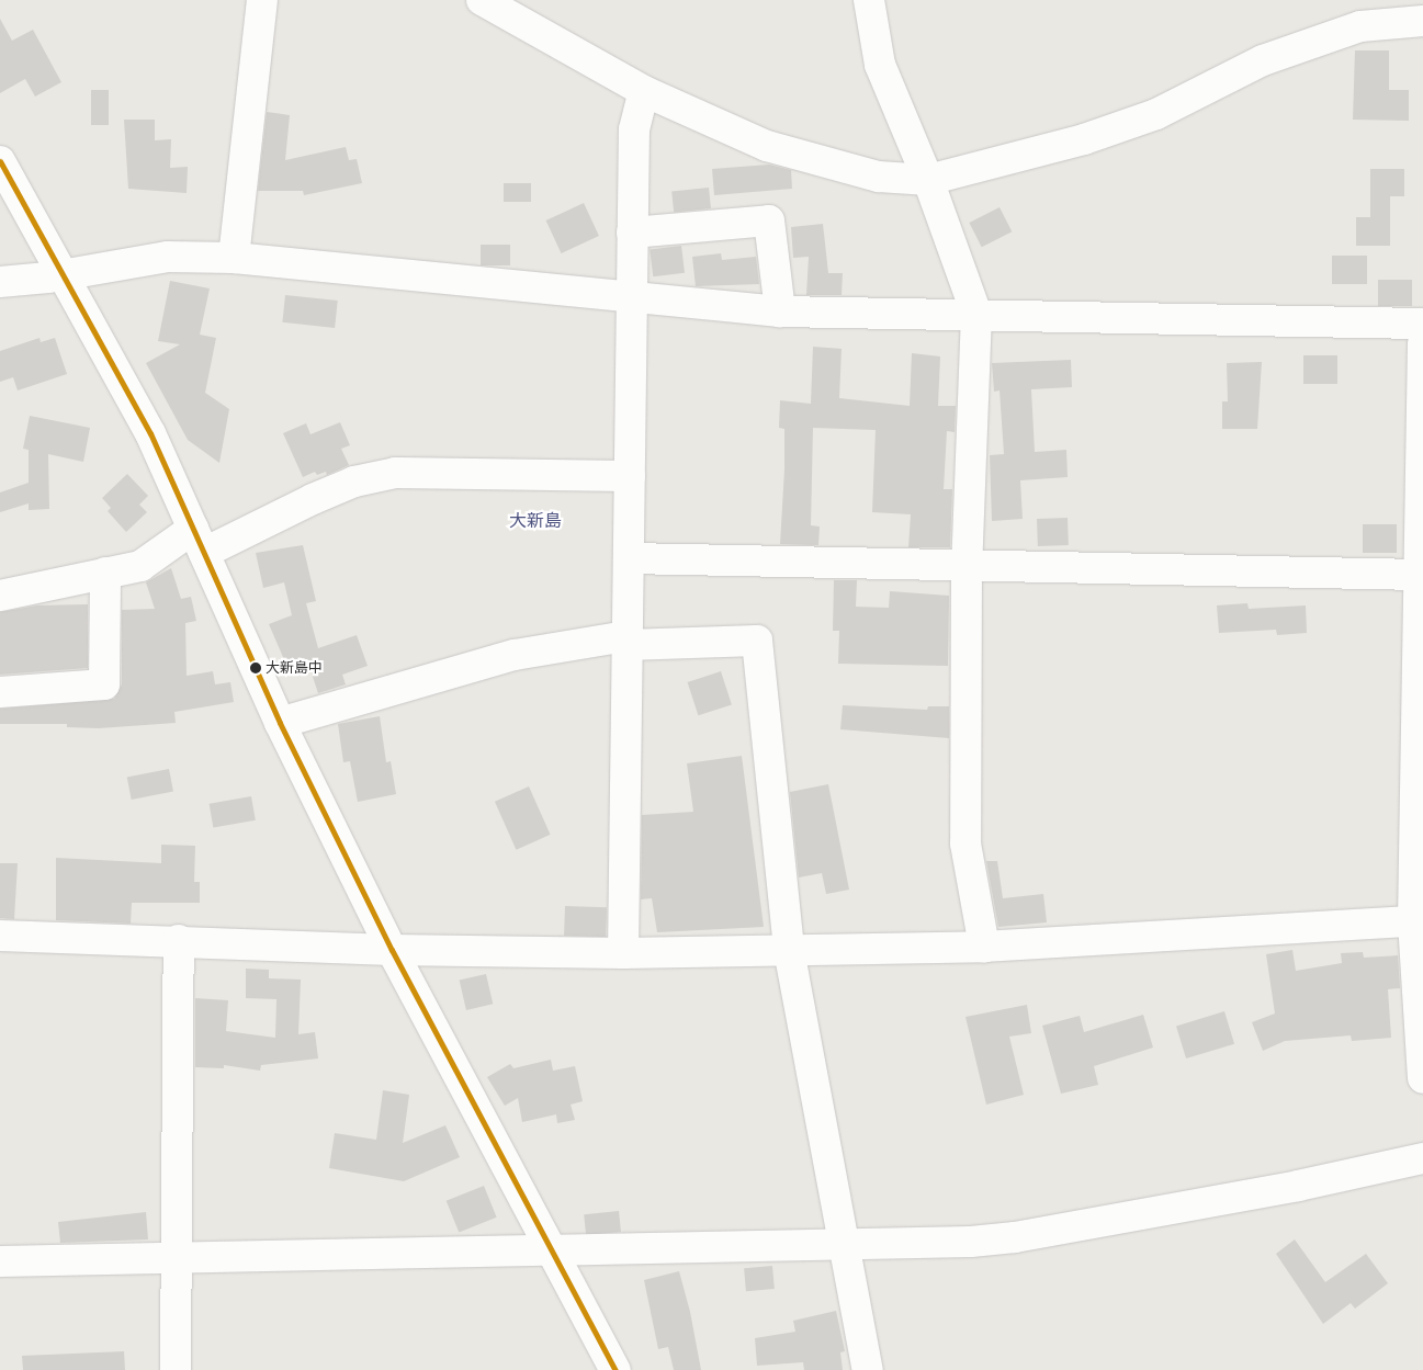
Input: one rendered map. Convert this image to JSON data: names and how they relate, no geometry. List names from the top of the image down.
{
  "districts": ["大新島"],
  "places": ["大新島中"]
}
